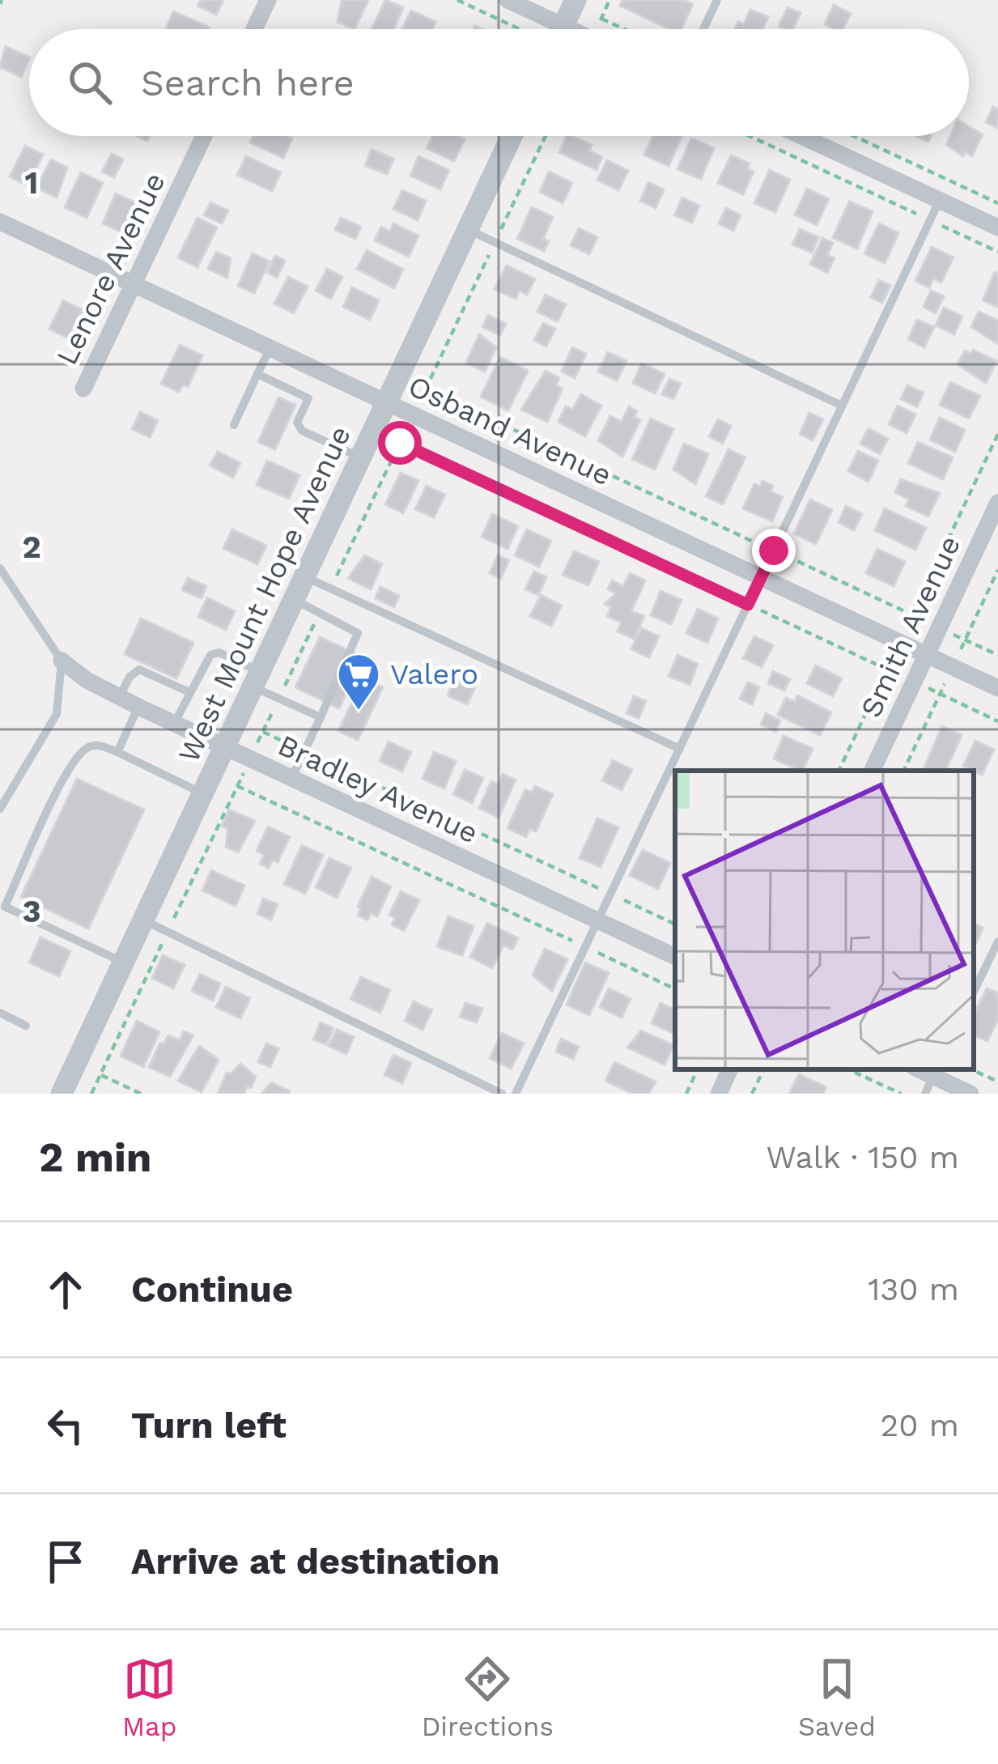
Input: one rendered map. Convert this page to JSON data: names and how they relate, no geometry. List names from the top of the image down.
{
  "streets": {
    "street": [
      "Lenore Avenue",
      "Osband Avenue",
      "West Mount Hope Avenue",
      "Smith Avenue",
      "Bradley Avenue"
    ]
  },
  "crossings": [
    ["Lenore Avenue", "Osband Avenue"],
    ["Osband Avenue", "West Mount Hope Avenue"],
    ["Osband Avenue", "Smith Avenue"],
    ["West Mount Hope Avenue", "Bradley Avenue"]
  ],
  "places": {
    "supermarket": ["Valero"]
  },
  "page": {
    "search": "Search here",
    "heading": ["2 min", "Walk · 150 m"],
    "list": [
      ["Continue", "130 m"],
      ["Turn left", "20 m"],
      "Arrive at destination"
    ],
    "nav": ["Map", "Directions", "Saved"]
  },
  "grid": {
    "rows": ["1", "2", "3"]
  }
}
